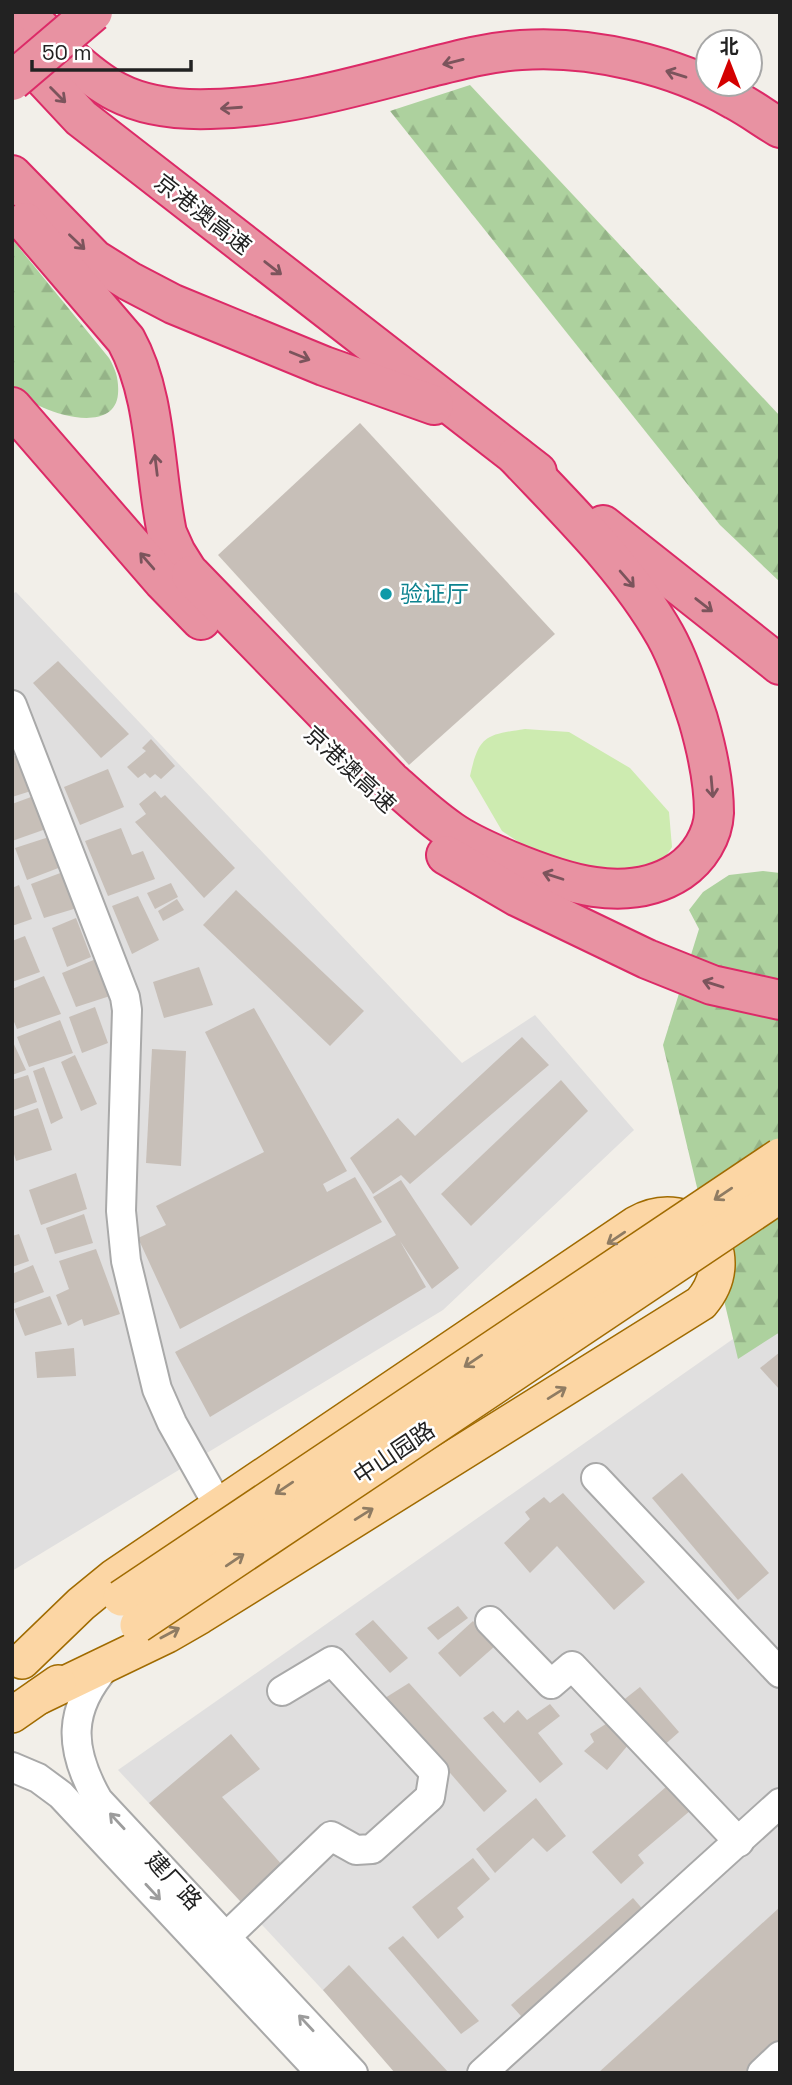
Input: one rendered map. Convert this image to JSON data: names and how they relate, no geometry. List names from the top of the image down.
{
  "streets": {
    "highway": ["京港澳高速"],
    "main road": ["中山园路"],
    "street": ["建厂路"]
  },
  "places": ["验证厅"],
  "scale_bar": "50 m",
  "north": "top"
}
